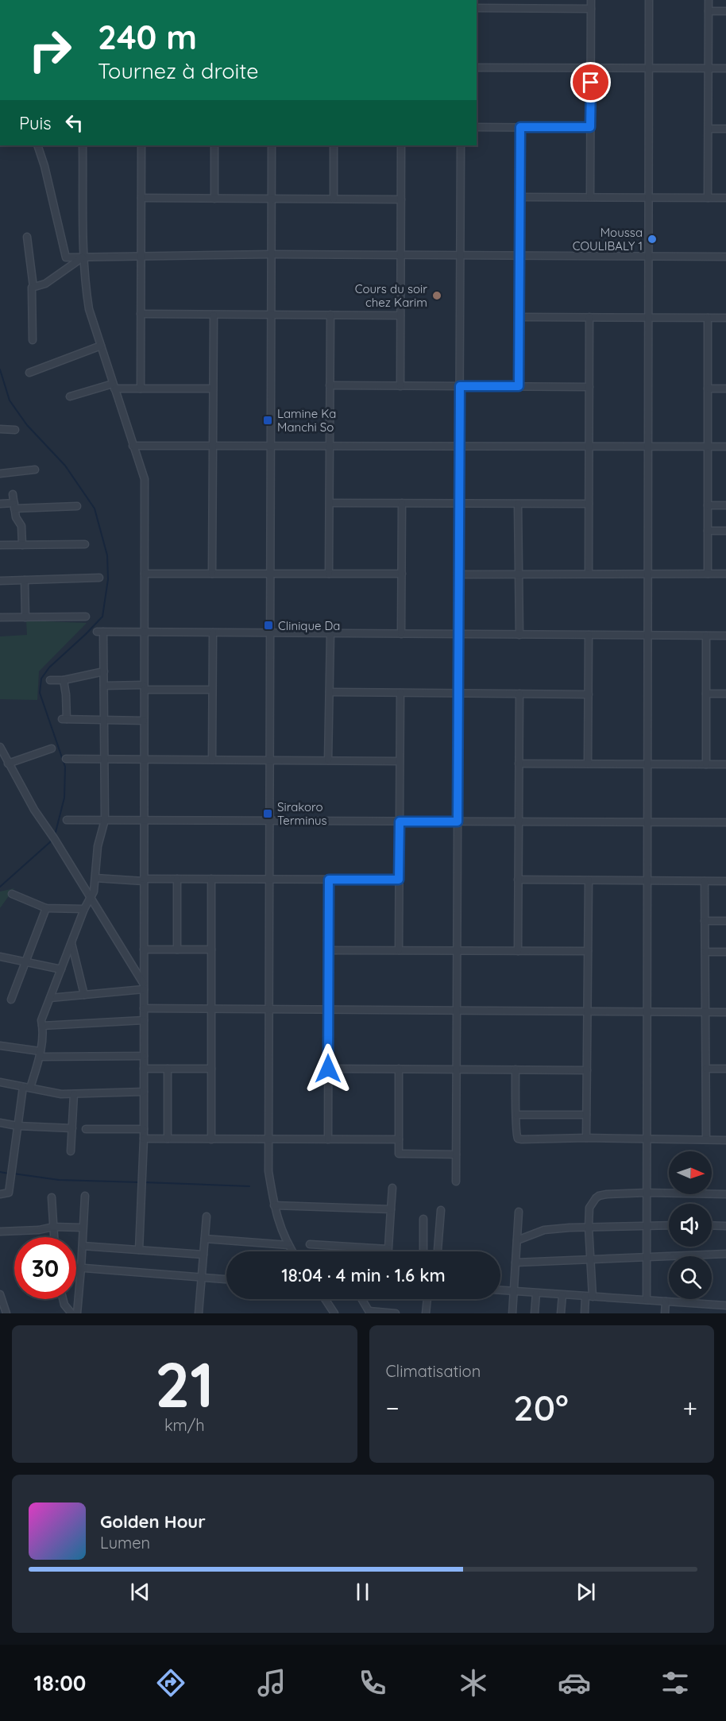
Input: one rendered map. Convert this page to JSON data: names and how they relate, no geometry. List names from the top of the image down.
{
  "places": {
    "other": ["Moussa COULIBALY 1", "Cours du soir chez Karim"],
    "transit": ["Lamine Ka Manchi So", "Clinique Da", "Sirakoro Terminus"]
  },
  "north": "right",
  "page": {
    "turn": ["240 m", "Tournez à droite"],
    "then": "Puis",
    "limit": "30",
    "trip": "18:04 · 4 min · 1.6 km",
    "tile": [
      ["21", "km/h"],
      "Climatisation"
    ],
    "heat": ["−", "20°", "+"],
    "song": ["Golden Hour", "Lumen"],
    "tabs": "18:00"
  }
}
